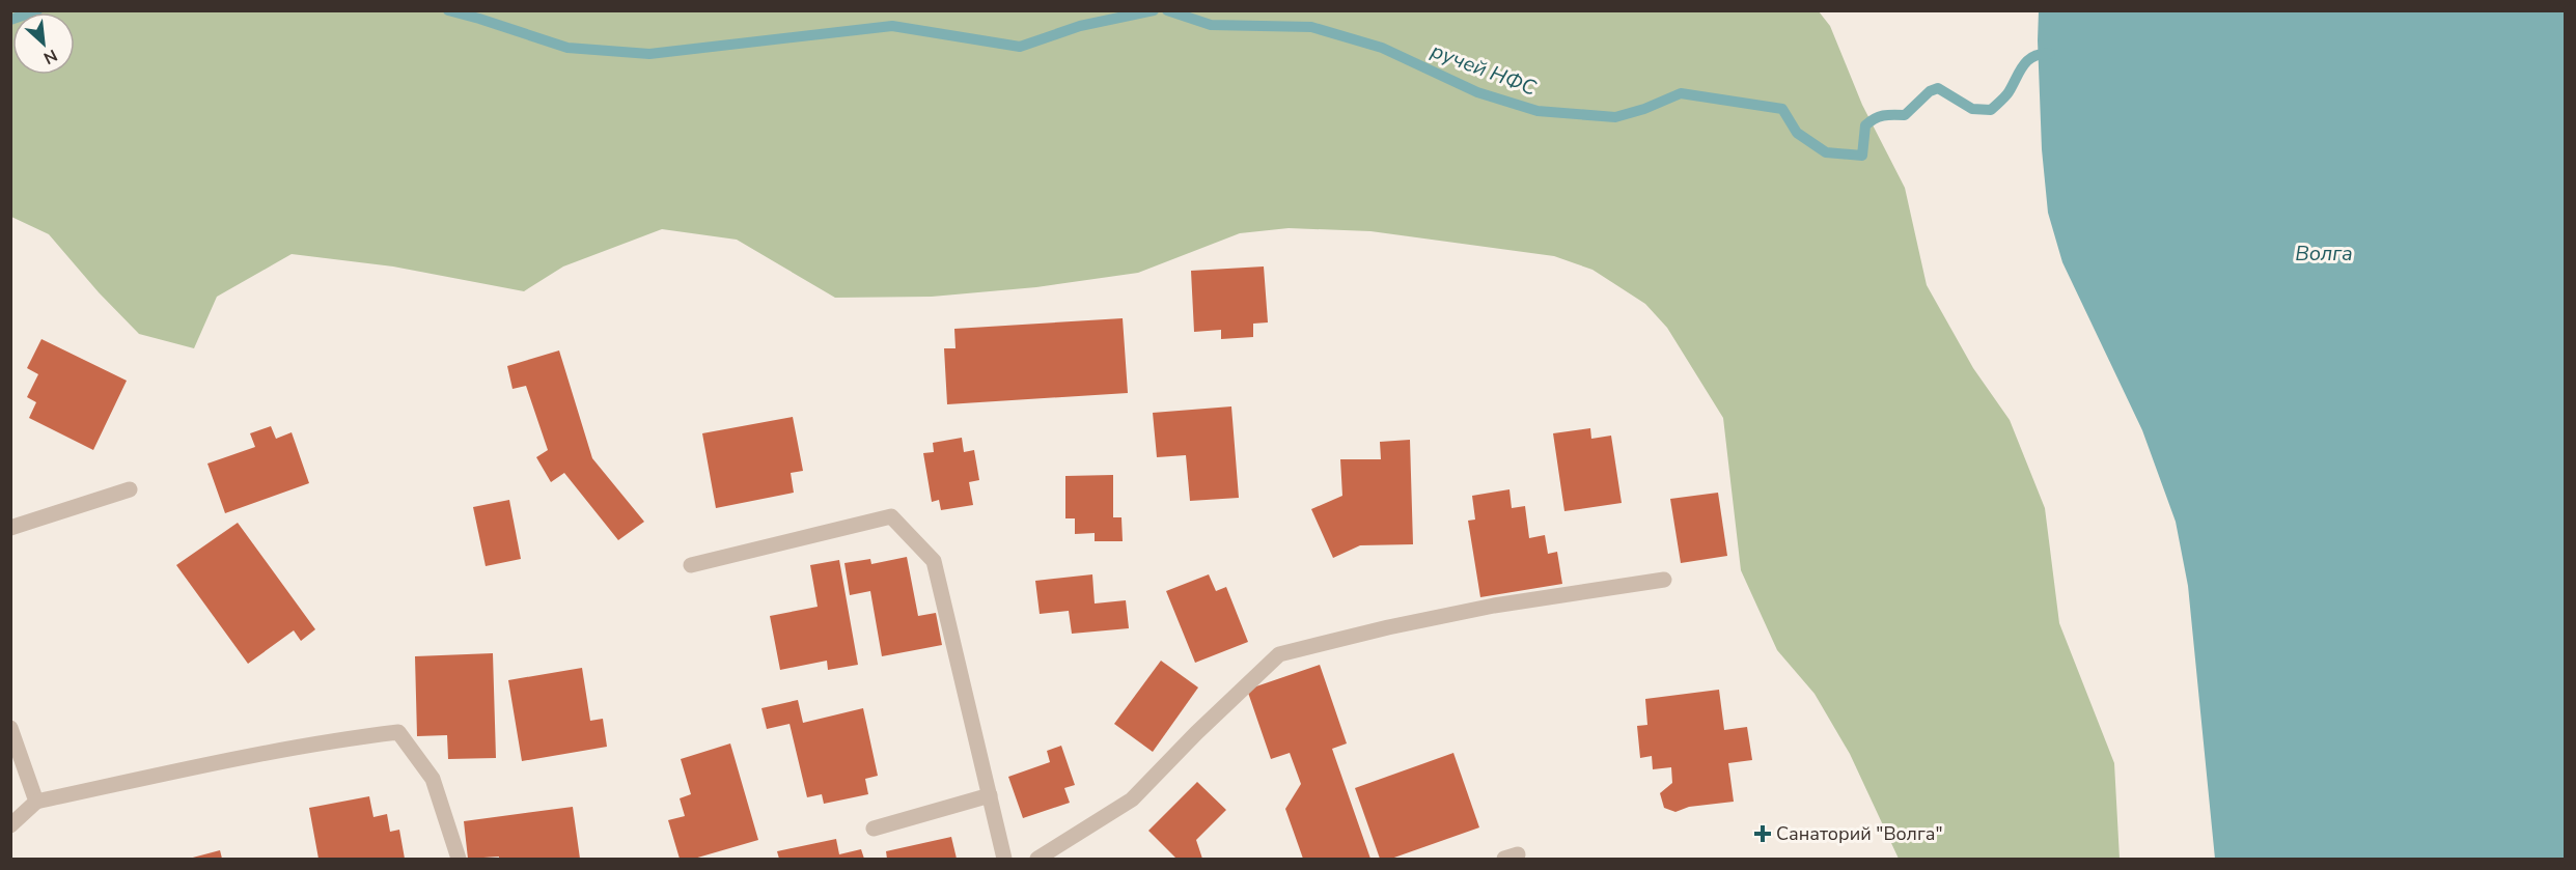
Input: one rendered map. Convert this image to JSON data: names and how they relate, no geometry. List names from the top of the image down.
{
  "water": ["ручей НФС", "Волга"],
  "places": {
    "health": ["Санаторий \"Волга\""]
  },
  "north": "bottom right"
}
